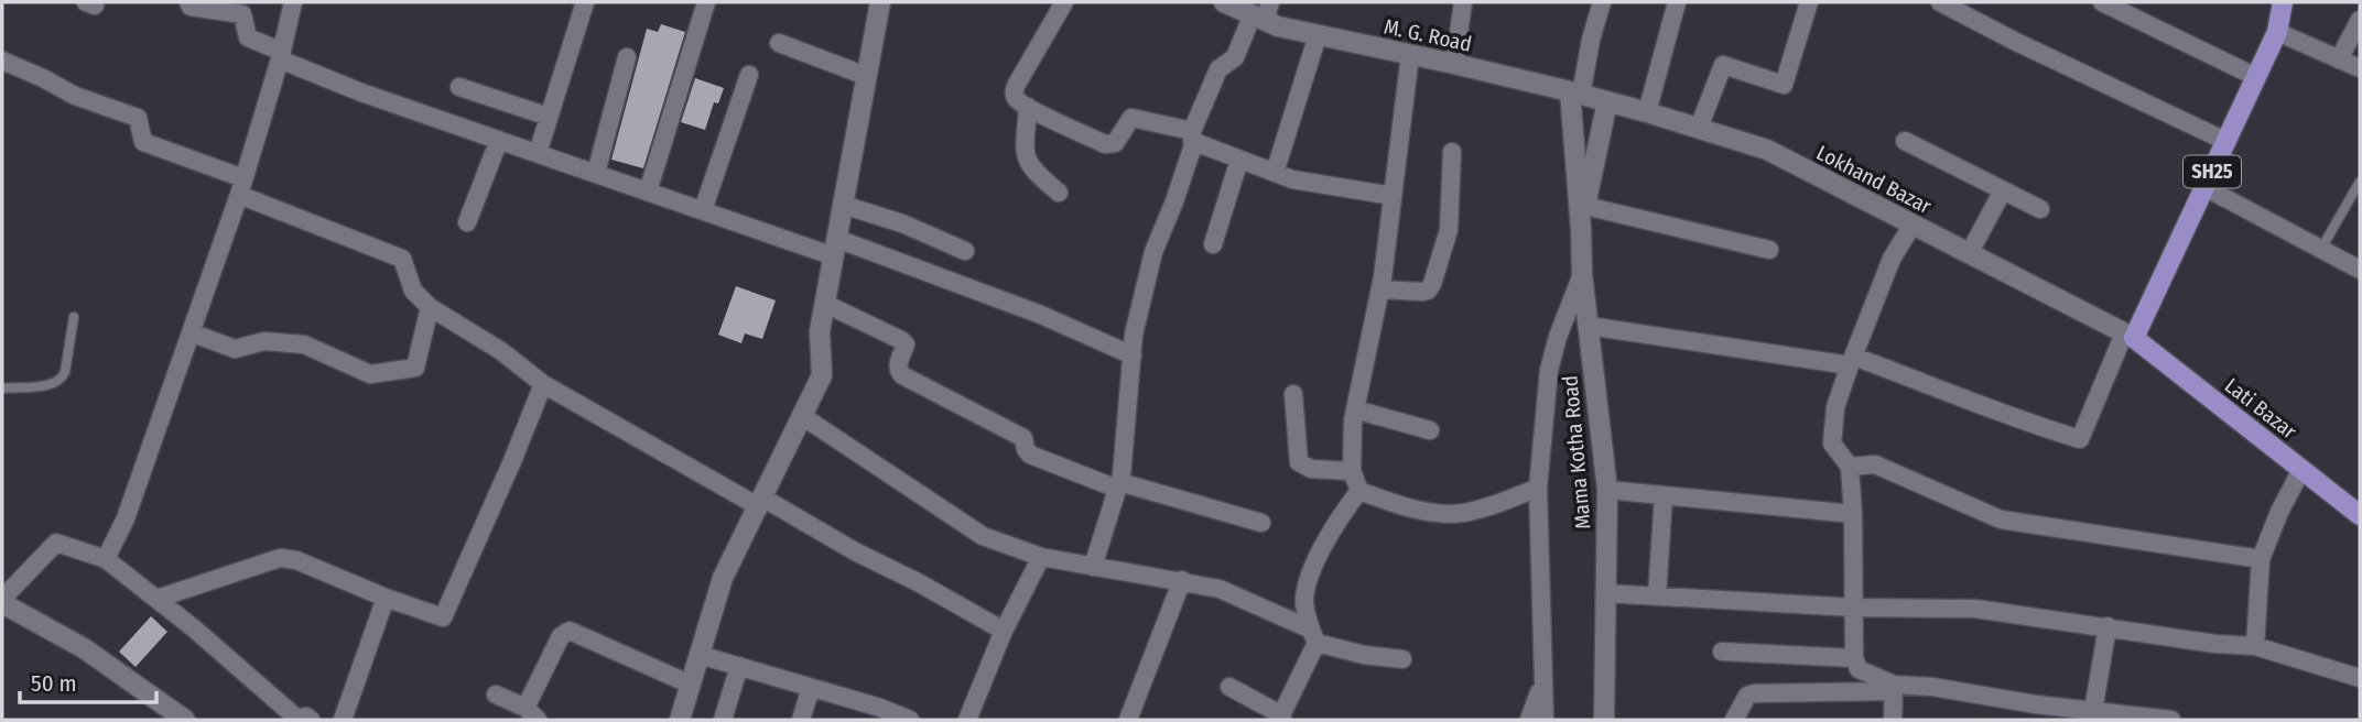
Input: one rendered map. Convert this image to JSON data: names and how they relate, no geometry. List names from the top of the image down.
{
  "streets": {
    "main road": ["SH25", "Lati Bazar"],
    "street": ["M. G. Road", "Lokhand Bazar", "Mama Kotha Road"]
  },
  "crossings": [
    ["M. G. Road", "Lokhand Bazar"],
    ["M. G. Road", "Mama Kotha Road"],
    ["SH25", "Lokhand Bazar"],
    ["SH25", "Lati Bazar"],
    ["Lokhand Bazar", "Lati Bazar"],
    ["Lokhand Bazar", "Mama Kotha Road"]
  ],
  "scale_bar": "50 m"
}
